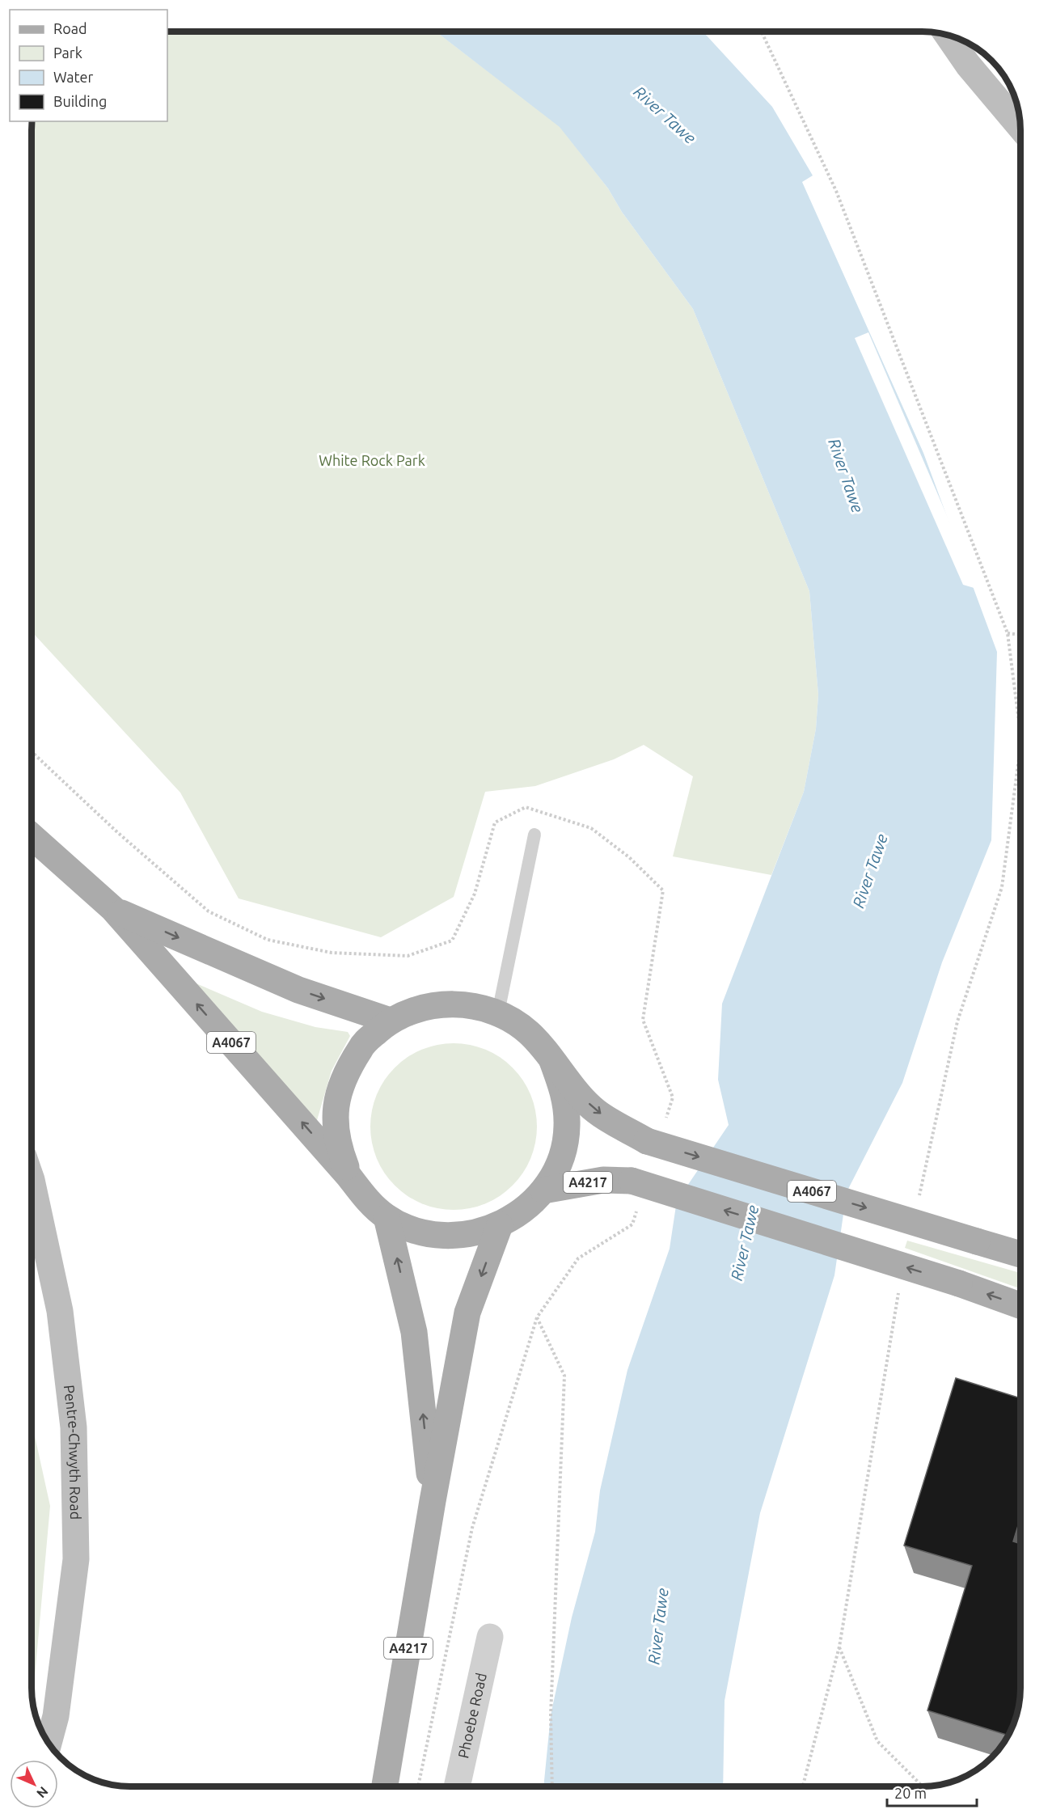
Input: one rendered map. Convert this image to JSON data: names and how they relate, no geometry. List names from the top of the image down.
{
  "streets": {
    "main road": ["A4067", "A4217", "Pentre-Chwyth Road"],
    "street": ["Phoebe Road"]
  },
  "crossings": [
    ["A4067", "A4217"]
  ],
  "water": ["River Tawe"],
  "parks": ["White Rock Park"],
  "legend": [
    "Road",
    "Park",
    "Water",
    "Building"
  ],
  "scale_bar": "20 m",
  "north": "bottom right"
}
